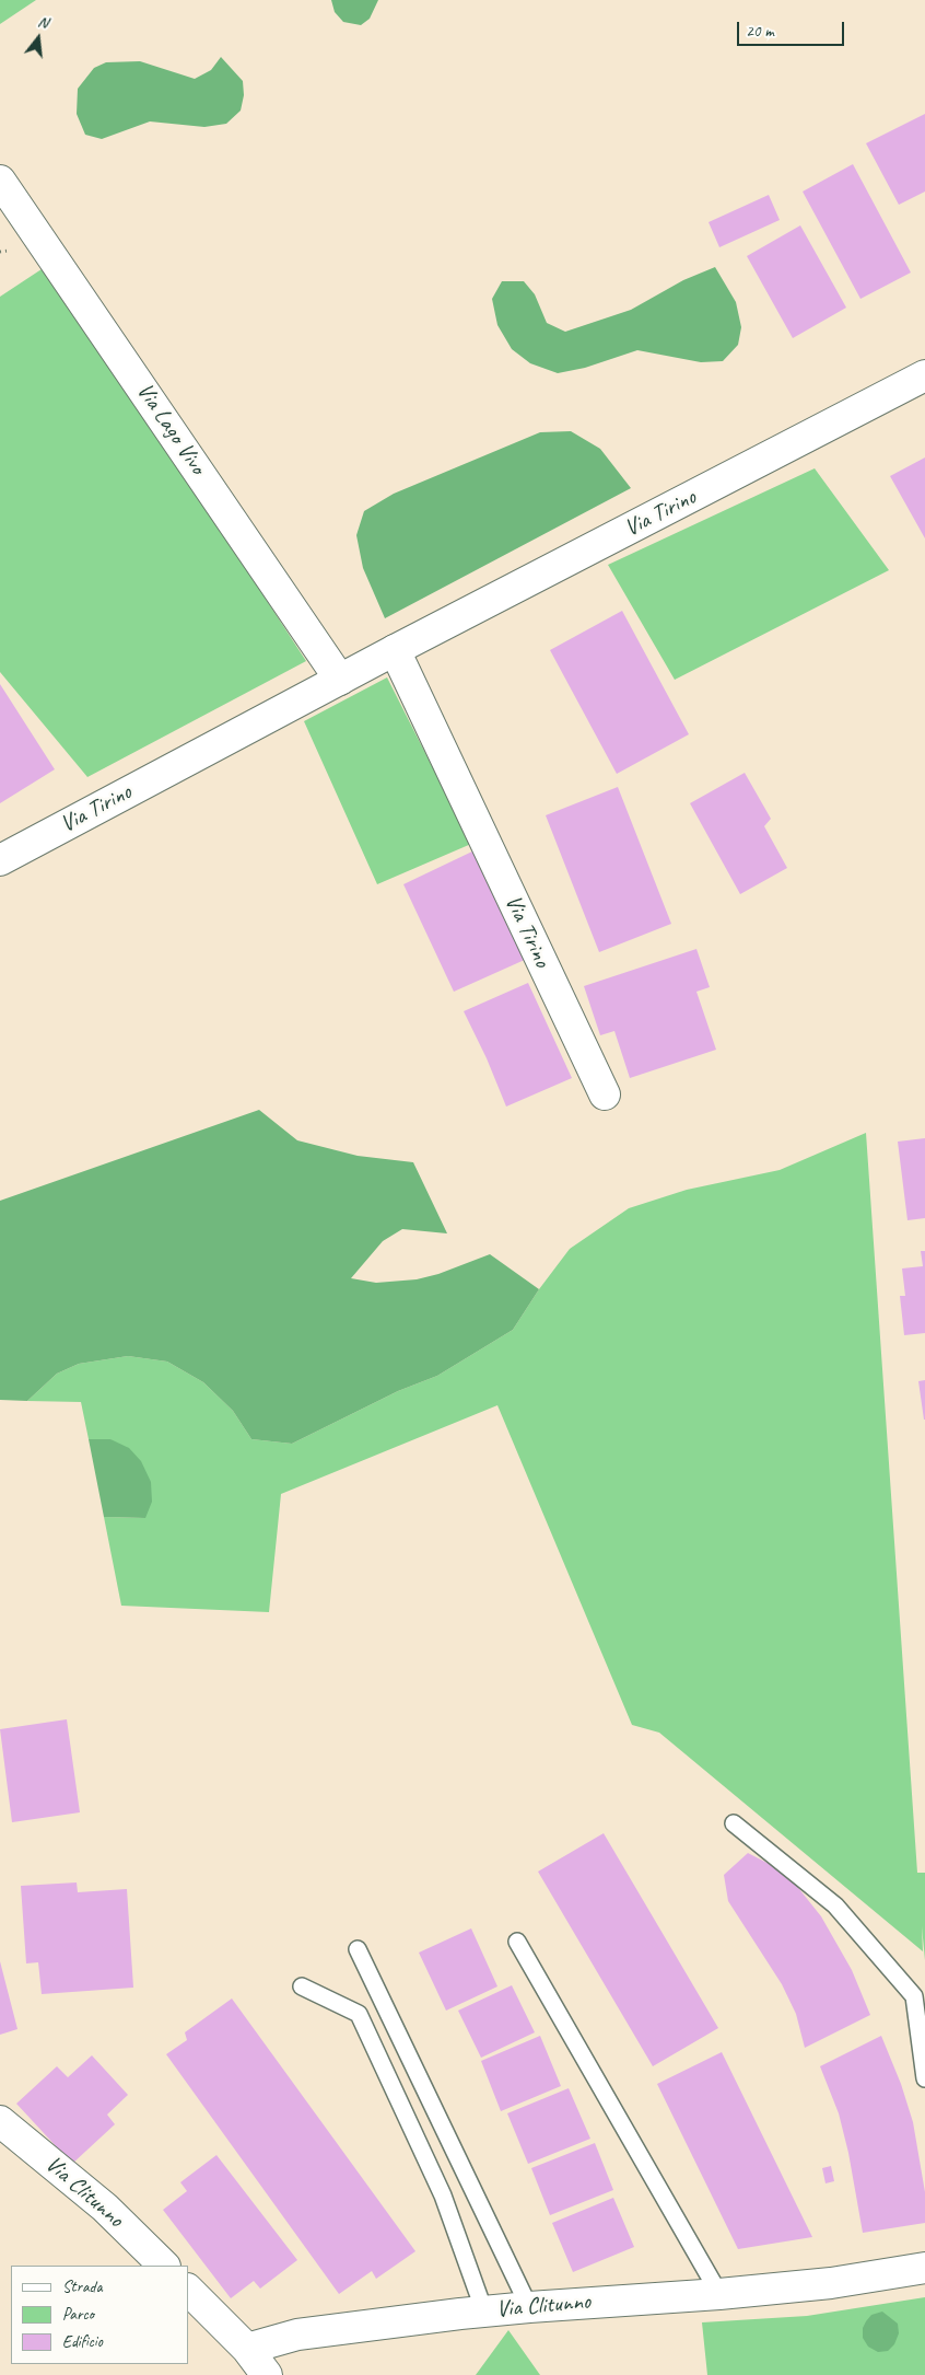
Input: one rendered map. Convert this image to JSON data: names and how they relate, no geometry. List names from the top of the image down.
{
  "streets": {
    "street": ["Via Lago Vivo", "Via Tirino", "Via Clitunno"]
  },
  "crossings": [
    ["Via Lago Vivo", "Via Tirino"]
  ],
  "legend": ["Strada", "Parco", "Edificio"],
  "scale_bar": "20 m",
  "north": "top"
}
